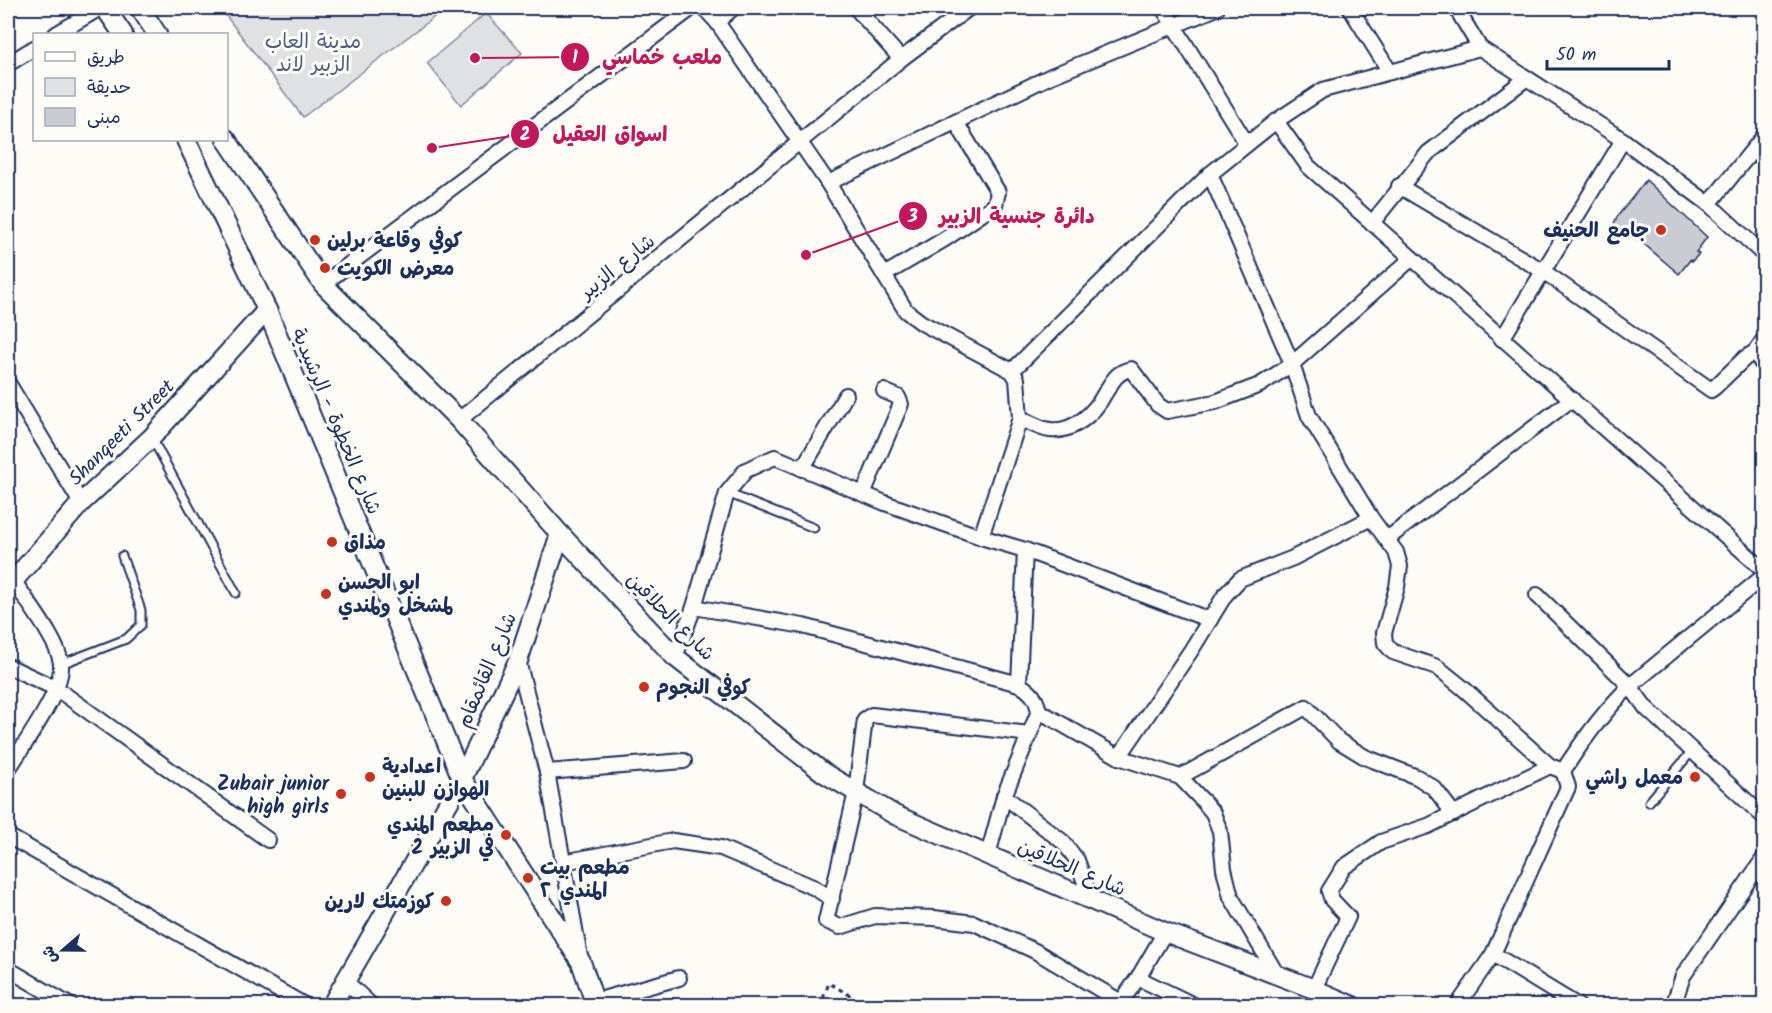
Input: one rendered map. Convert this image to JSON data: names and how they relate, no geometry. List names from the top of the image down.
{
  "streets": {
    "main road": [
      "شارع الخطوة - الرشيدية",
      "Shanqeeti Street",
      "شارع الحلاقين",
      "شارع القائمقام"
    ],
    "street": ["شارع الزبير"]
  },
  "crossings": [
    ["شارع الزبير", "شارع الحلاقين"],
    ["شارع الخطوة - الرشيدية", "Shanqeeti Street"],
    ["شارع الخطوة - الرشيدية", "شارع القائمقام"],
    ["شارع الحلاقين", "شارع القائمقام"]
  ],
  "parks": ["مدينة العاب الزبير لاند"],
  "places": [
    "ملعب خماسي",
    "اسواق العقيل",
    "جامع الحنيف",
    "كوفي وقاعة برلين",
    "دائرة جنسية الزبير",
    "معرض الكويت",
    "مذاق",
    "ابو الحسن لمشخل ولمندي",
    "كوفي النجوم",
    "اعدادية الهوازن للبنين",
    "معمل راشي",
    "Zubair junior high girls",
    "مطعم المندي 2 في الزبير",
    "مطعم بيت المندي ٢",
    "كوزمتك لارين"
  ],
  "legend": ["طريق", "حديقة", "مبنى"],
  "scale_bar": "50 m",
  "north": "left"
}
